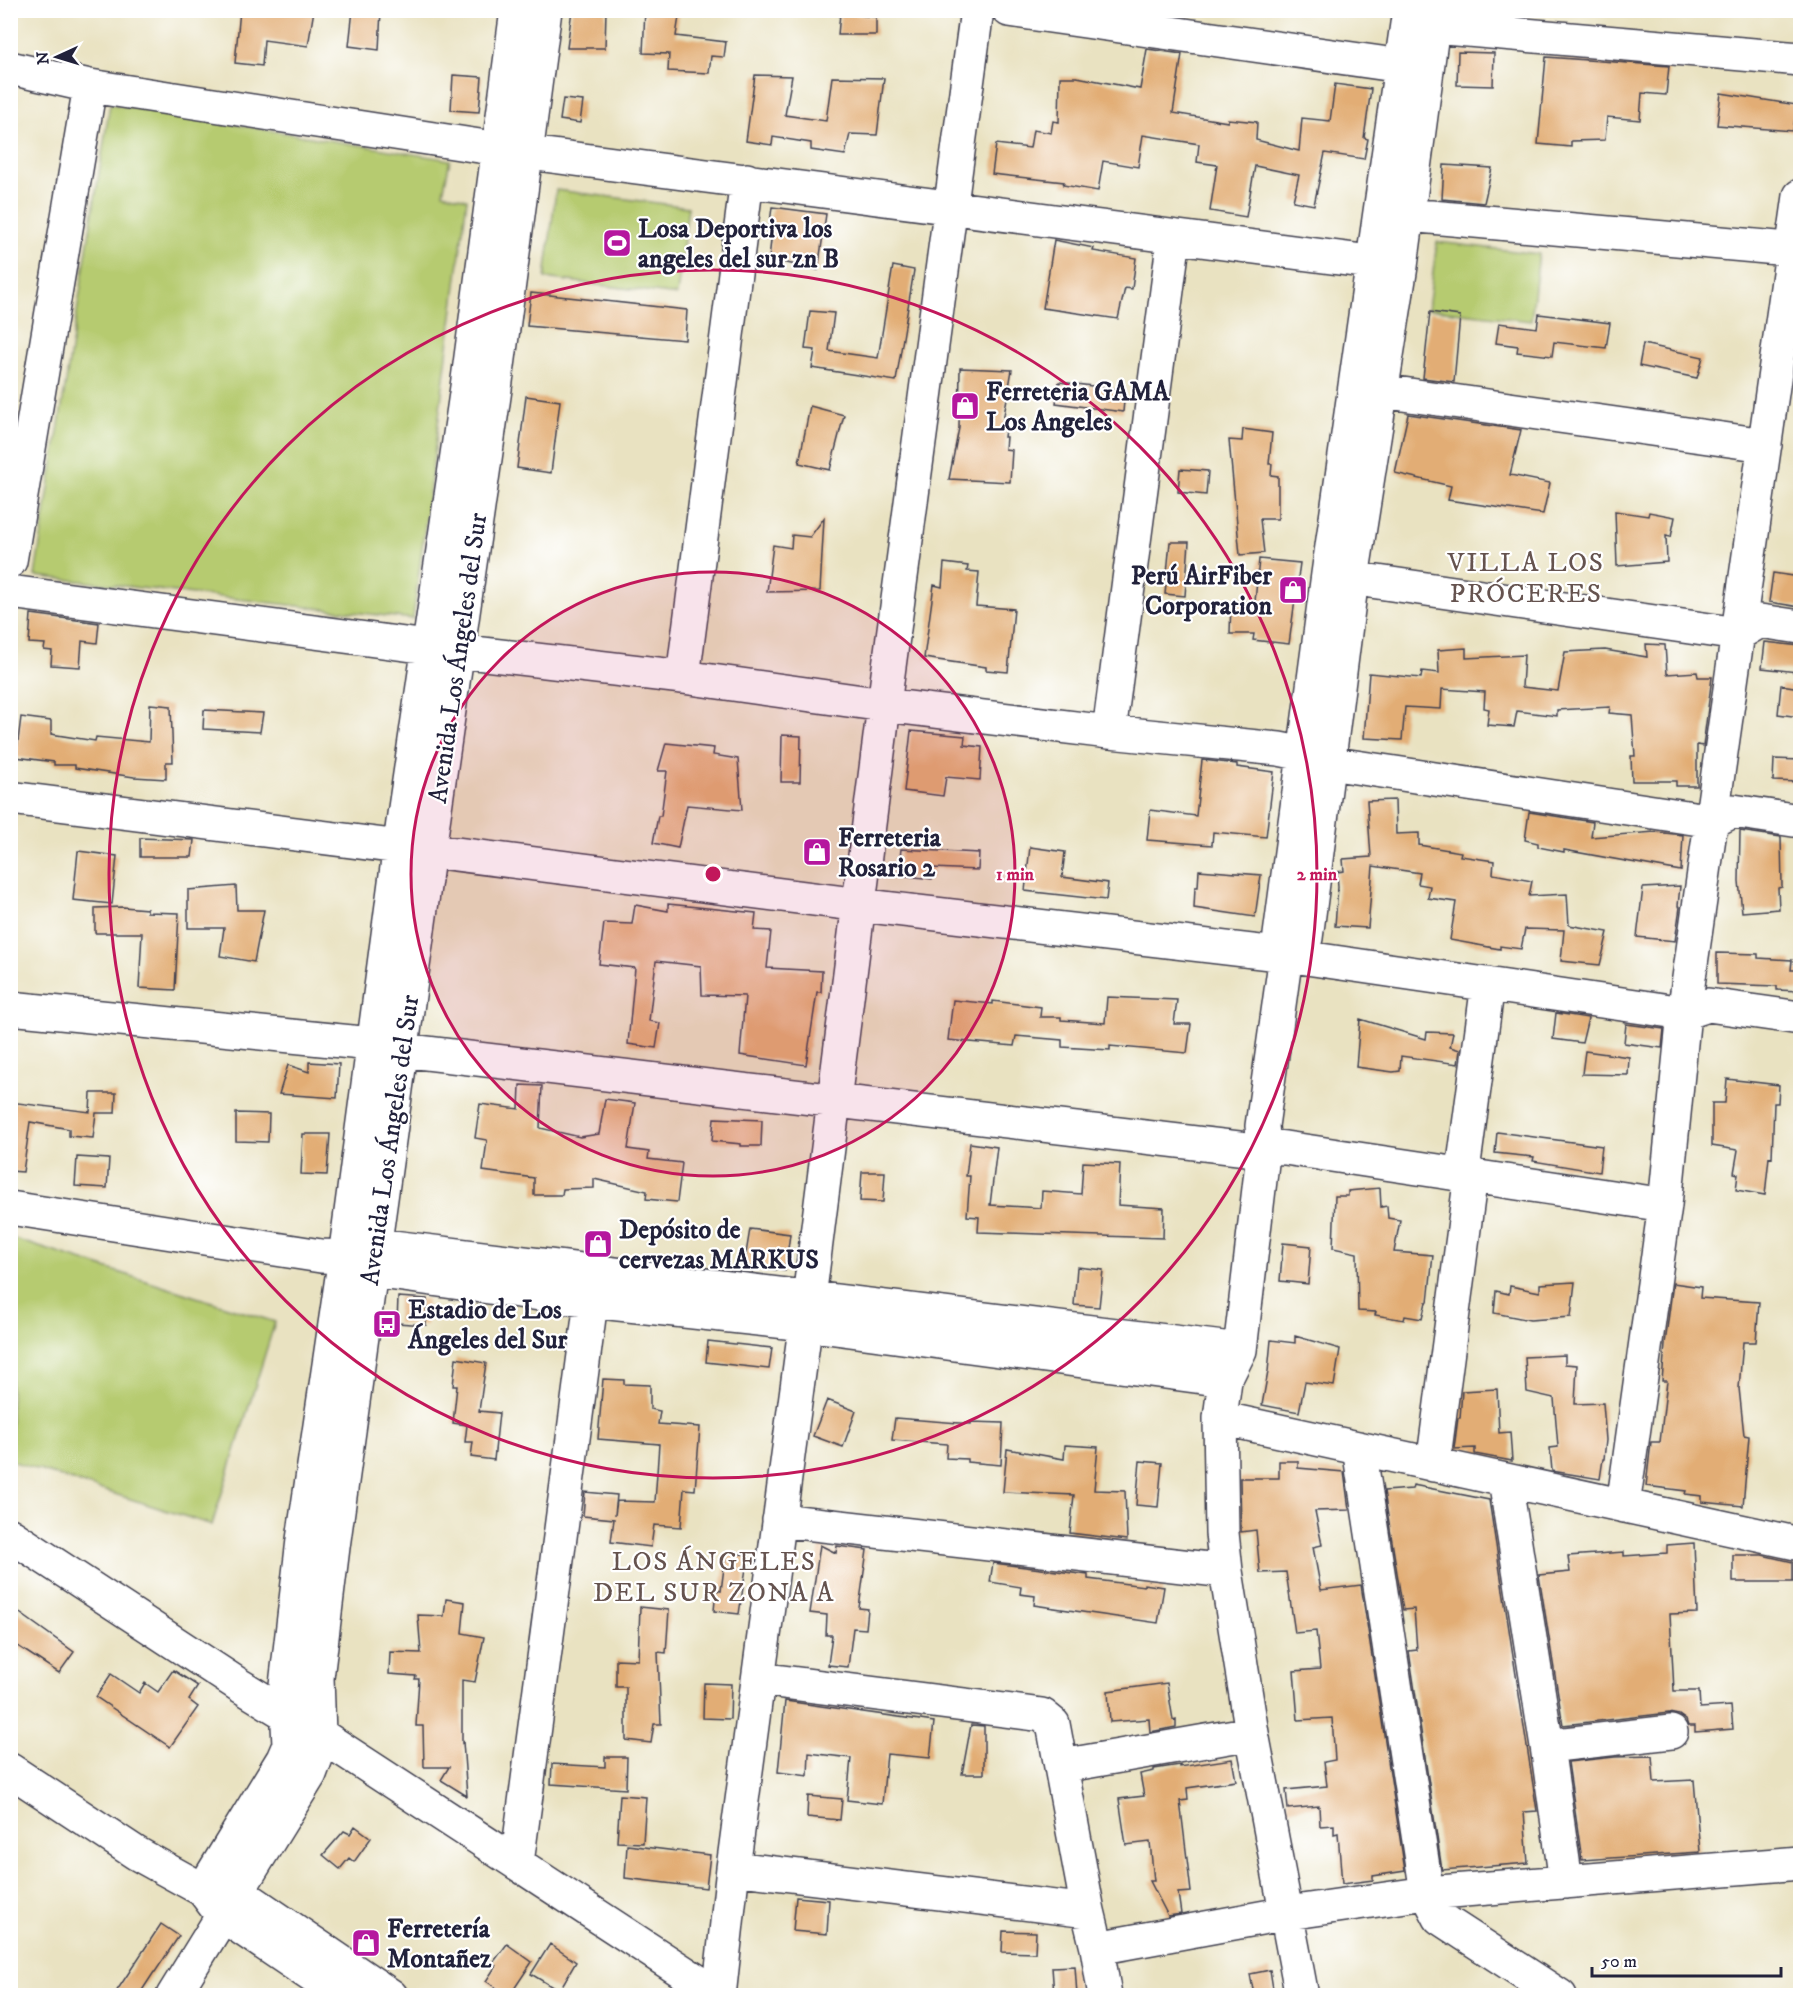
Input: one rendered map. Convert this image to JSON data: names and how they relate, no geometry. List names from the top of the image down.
{
  "streets": {
    "street": ["Avenida Los Ángeles del Sur"]
  },
  "districts": ["VILLA LOS PRÓCERES", "LOS ÁNGELES DEL SUR ZONA A"],
  "places": {
    "sports": ["Losa Deportiva los angeles del sur zn B"],
    "shop": [
      "Ferreteria GAMA Los Angeles",
      "Perú AirFiber Corporation",
      "Ferreteria Rosario 2",
      "Depósito de cervezas MARKUS",
      "Ferretería Montañez"
    ],
    "bus stop": ["Estadio de Los Ángeles del Sur"]
  },
  "scale_bar": "50 m",
  "north": "left",
  "rings": ["1 min", "2 min"]
}
